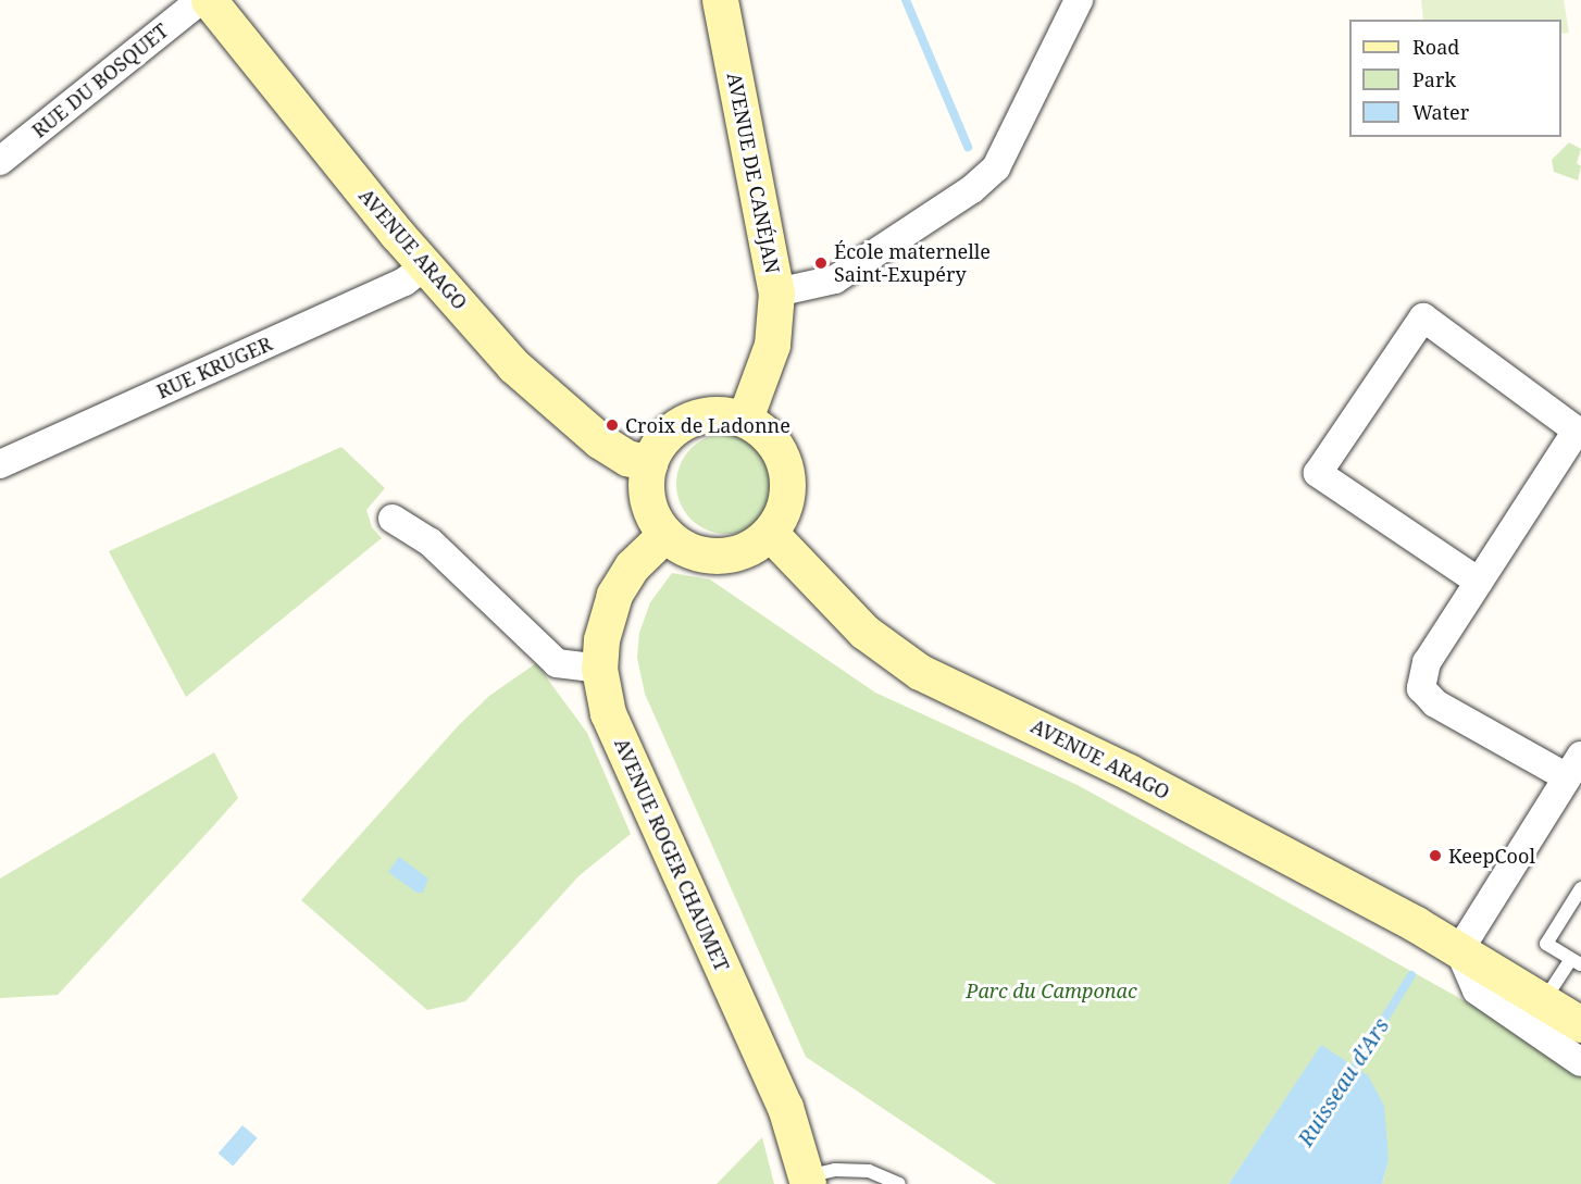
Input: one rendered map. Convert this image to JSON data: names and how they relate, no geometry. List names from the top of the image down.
{
  "streets": {
    "main road": ["AVENUE DE CANÉJAN", "AVENUE ARAGO", "AVENUE ROGER CHAUMET"],
    "street": ["RUE DU BOSQUET", "RUE KRUGER"]
  },
  "crossings": [
    ["AVENUE DE CANÉJAN", "AVENUE ARAGO"],
    ["AVENUE DE CANÉJAN", "AVENUE ROGER CHAUMET"],
    ["AVENUE ARAGO", "RUE KRUGER"],
    ["AVENUE ARAGO", "AVENUE ROGER CHAUMET"]
  ],
  "water": ["Ruisseau d'Ars"],
  "parks": ["Parc du Camponac"],
  "places": ["École maternelle Saint-Exupéry", "Croix de Ladonne", "KeepCool"],
  "legend": ["Road", "Park", "Water"]
}
